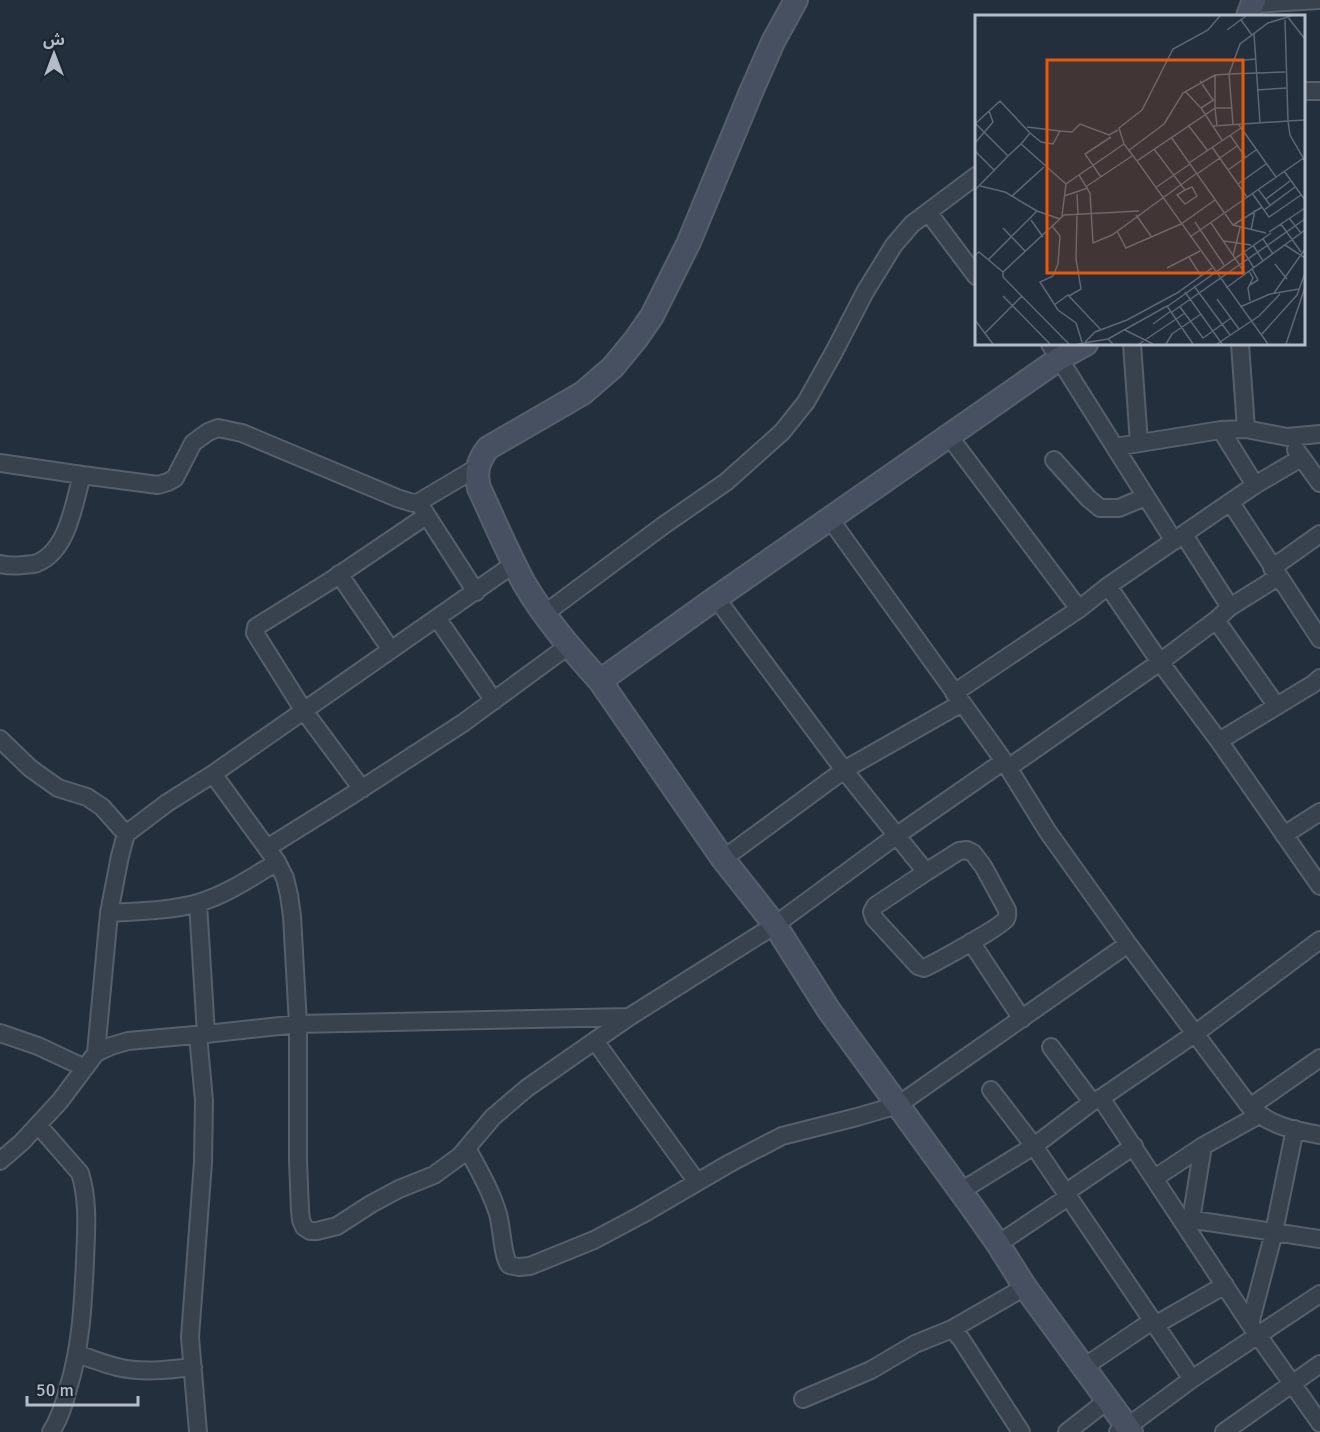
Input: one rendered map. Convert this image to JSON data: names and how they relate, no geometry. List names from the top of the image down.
{
  "scale_bar": "50 m",
  "north": "top"
}
